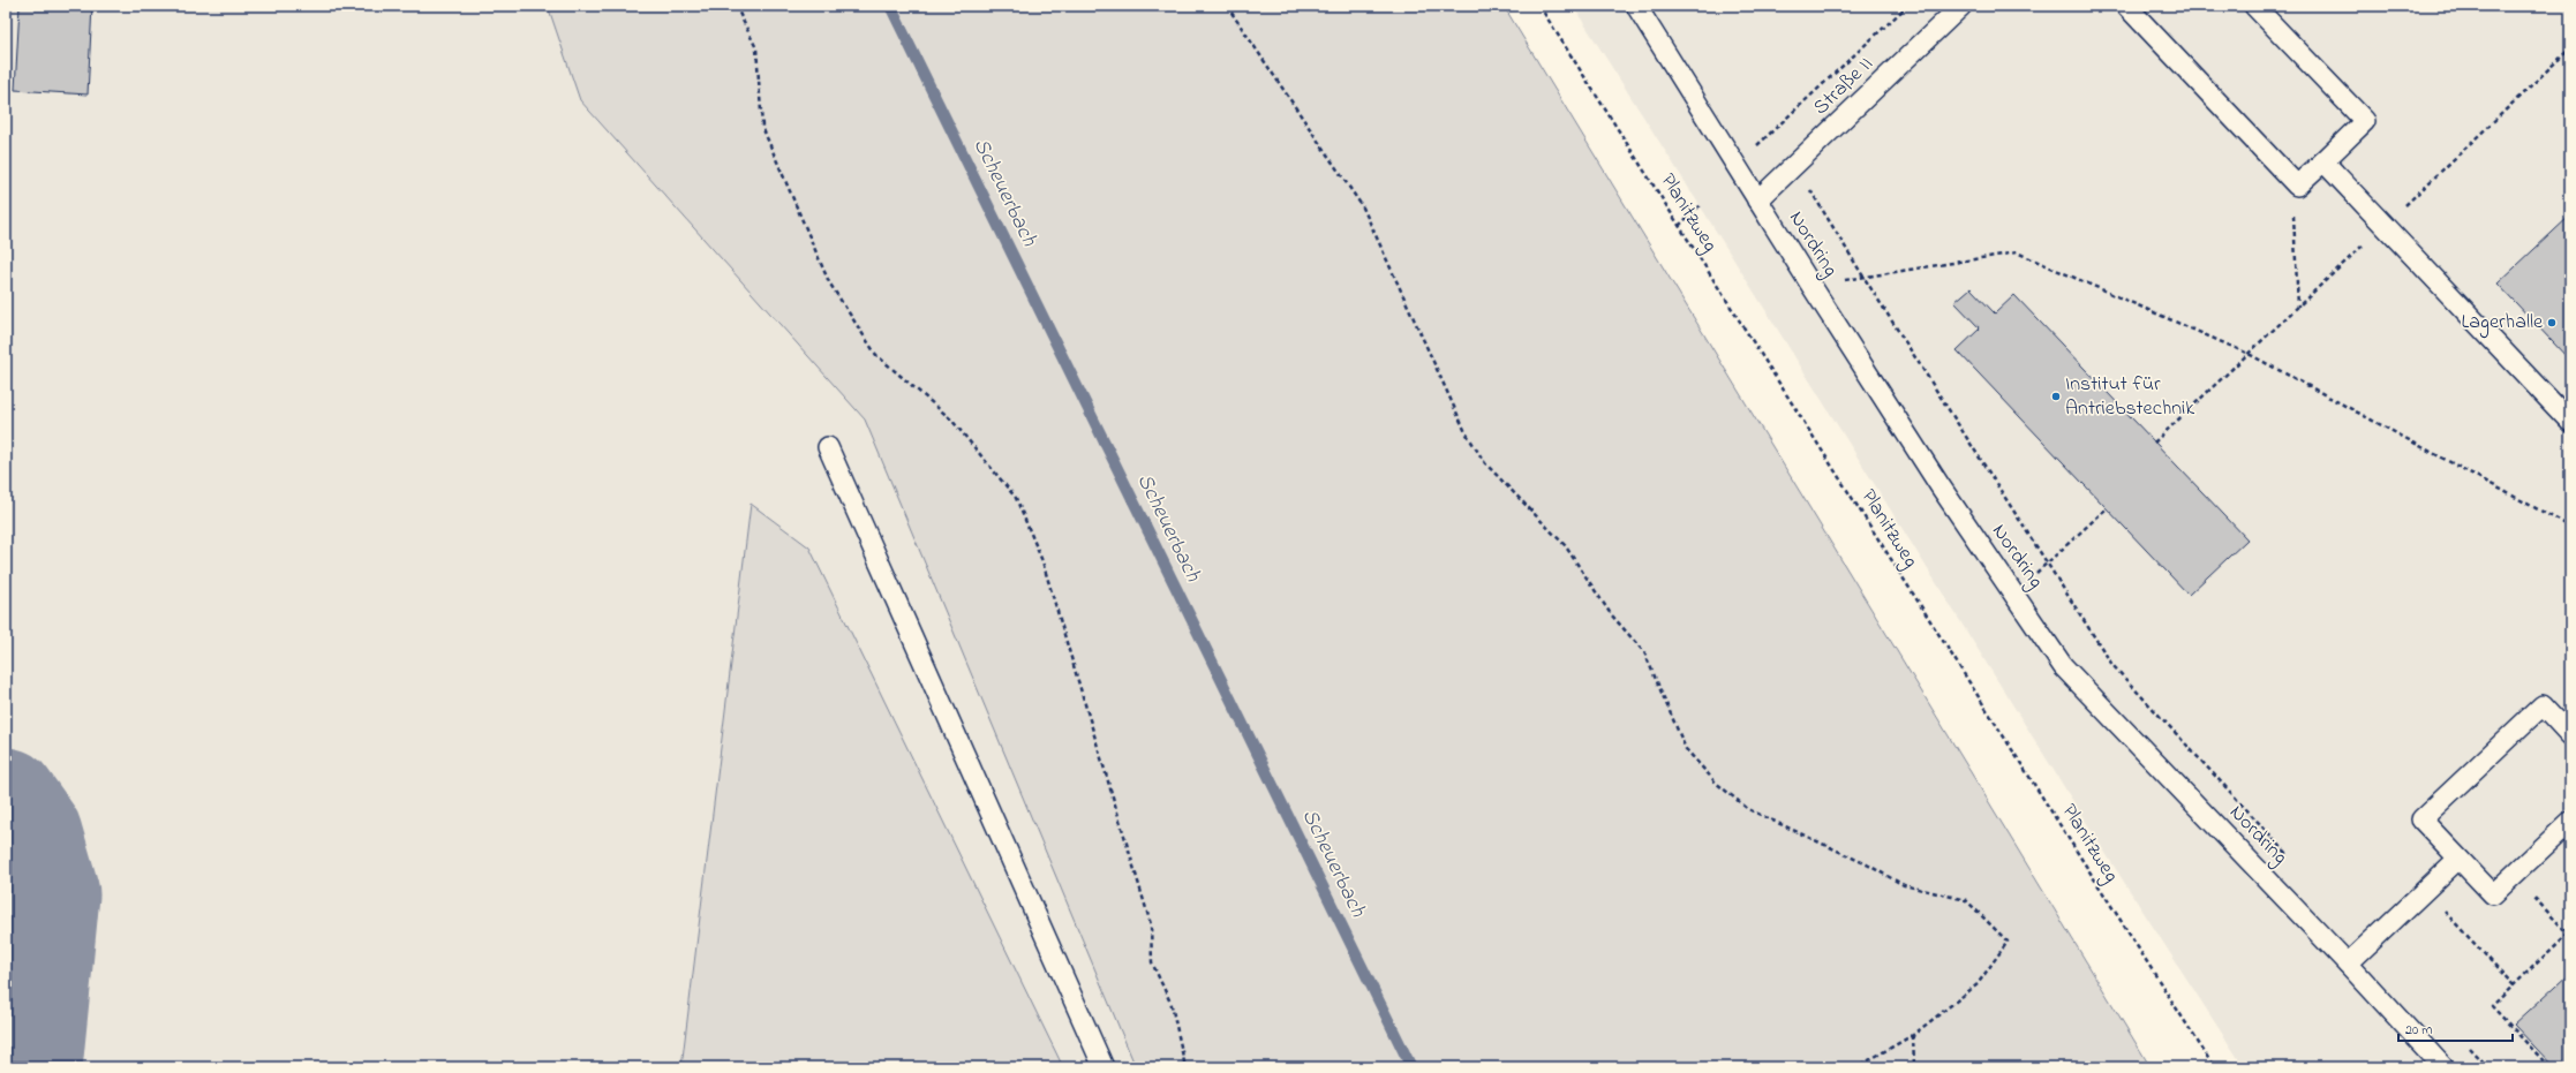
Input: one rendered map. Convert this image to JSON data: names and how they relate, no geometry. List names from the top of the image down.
{
  "streets": {
    "lane": ["Straße II", "Nordring"],
    "path": ["Planitzweg"]
  },
  "crossings": [
    ["Straße II", "Nordring"]
  ],
  "water": ["Scheuerbach"],
  "places": ["Lagerhalle", "Institut für Antriebstechnik"],
  "scale_bar": "20 m"
}
